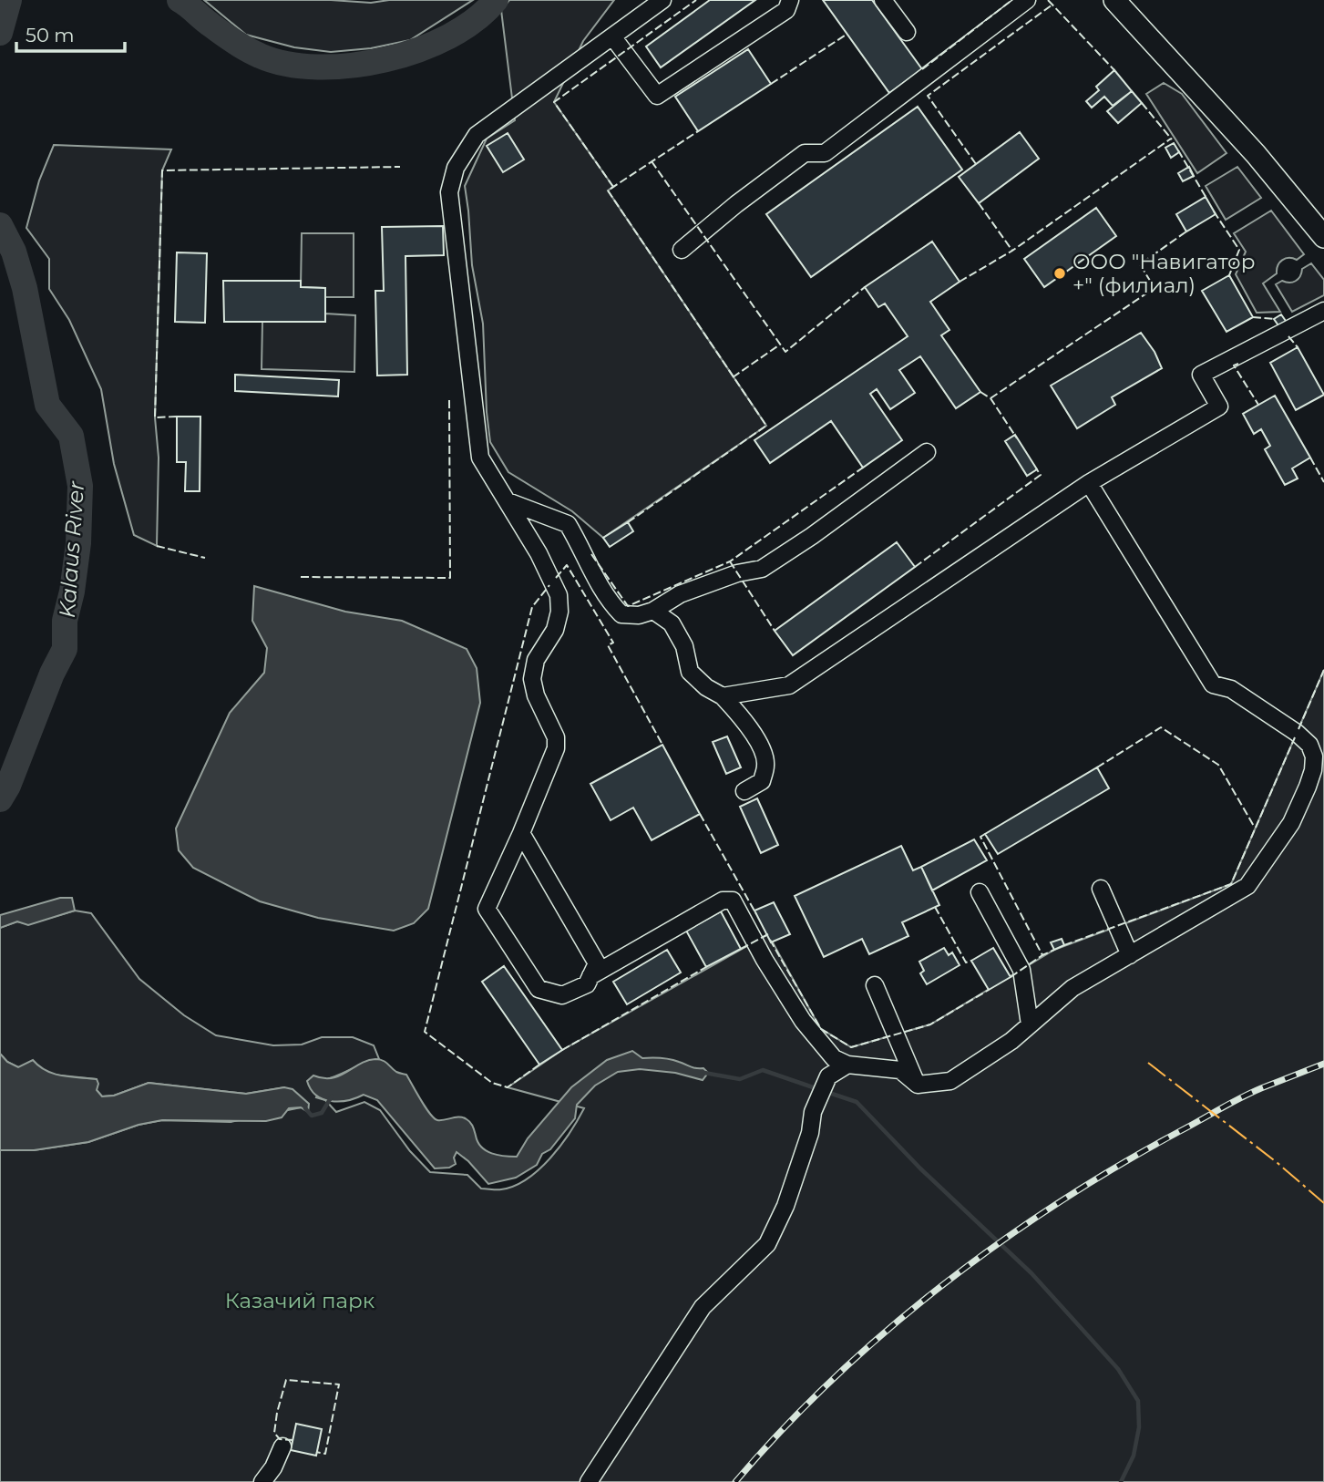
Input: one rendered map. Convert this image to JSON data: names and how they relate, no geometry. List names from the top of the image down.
{
  "water": ["Kalaus River"],
  "parks": ["Казачий парк"],
  "places": ["ООО \"Навигатор +\" (филиал)"],
  "scale_bar": "50 m"
}
